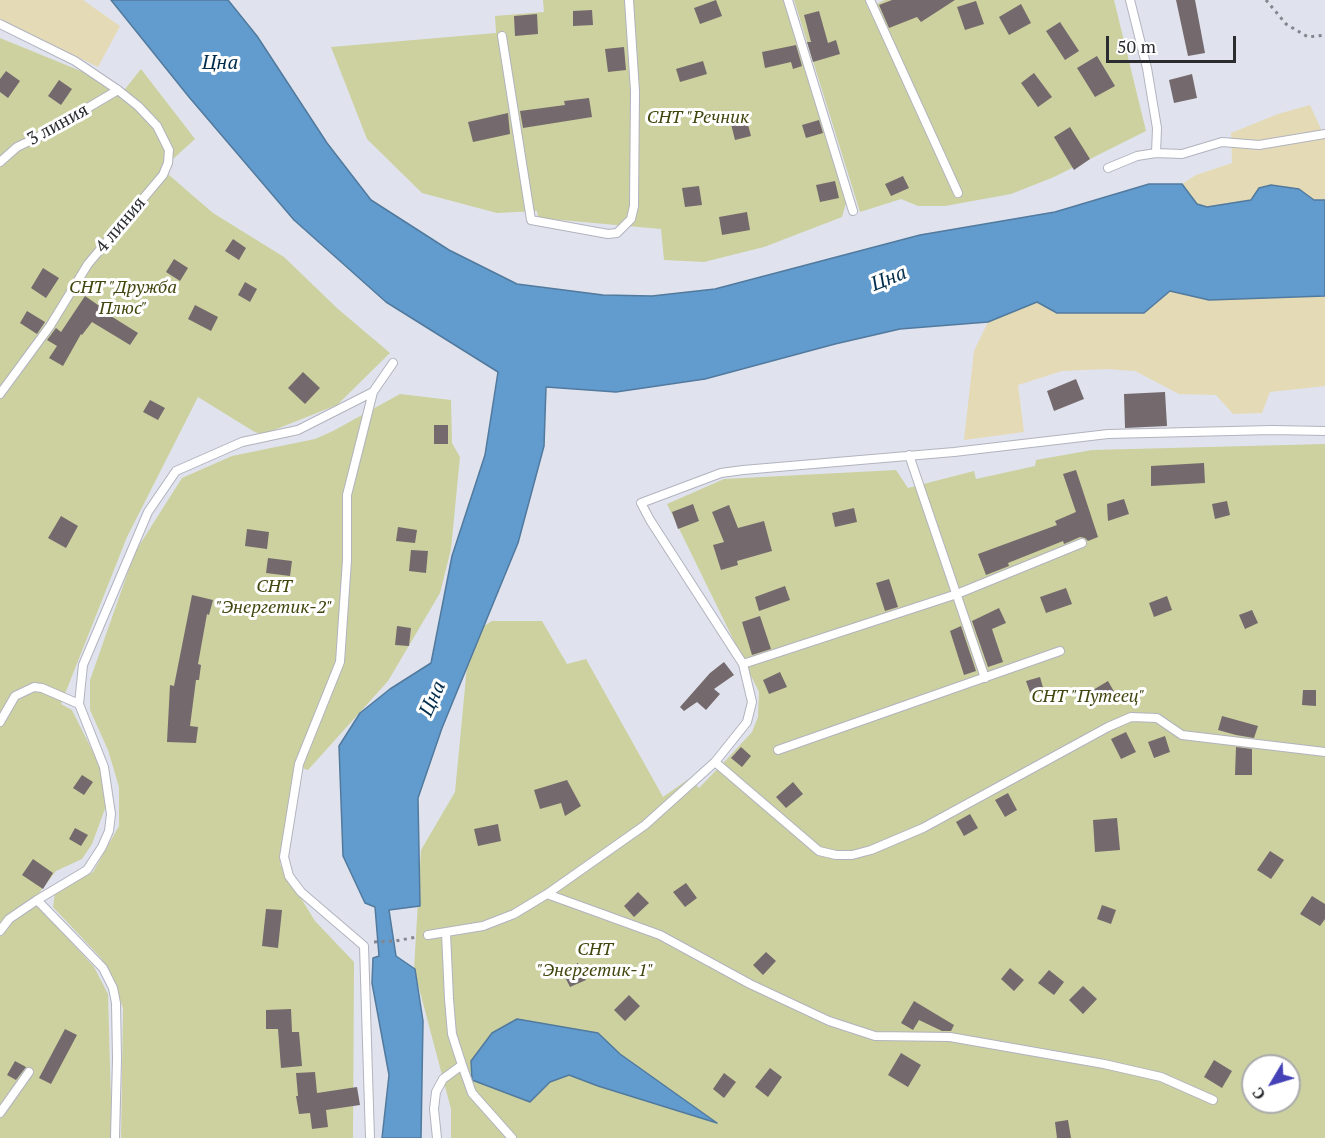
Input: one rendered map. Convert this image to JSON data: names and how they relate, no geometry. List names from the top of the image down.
{
  "streets": {
    "lane": ["3 линия", "4 линия"]
  },
  "crossings": [
    ["3 линия", "4 линия"]
  ],
  "water": ["Цна"],
  "parks": [
    "СНТ \"Речник",
    "СНТ \"Дружба Плюс\"",
    "СНТ \"Энергетик-2\"",
    "СНТ \"Путеец\"",
    "СНТ \"Энергетик-1\""
  ],
  "scale_bar": "50 m",
  "north": "bottom left"
}
